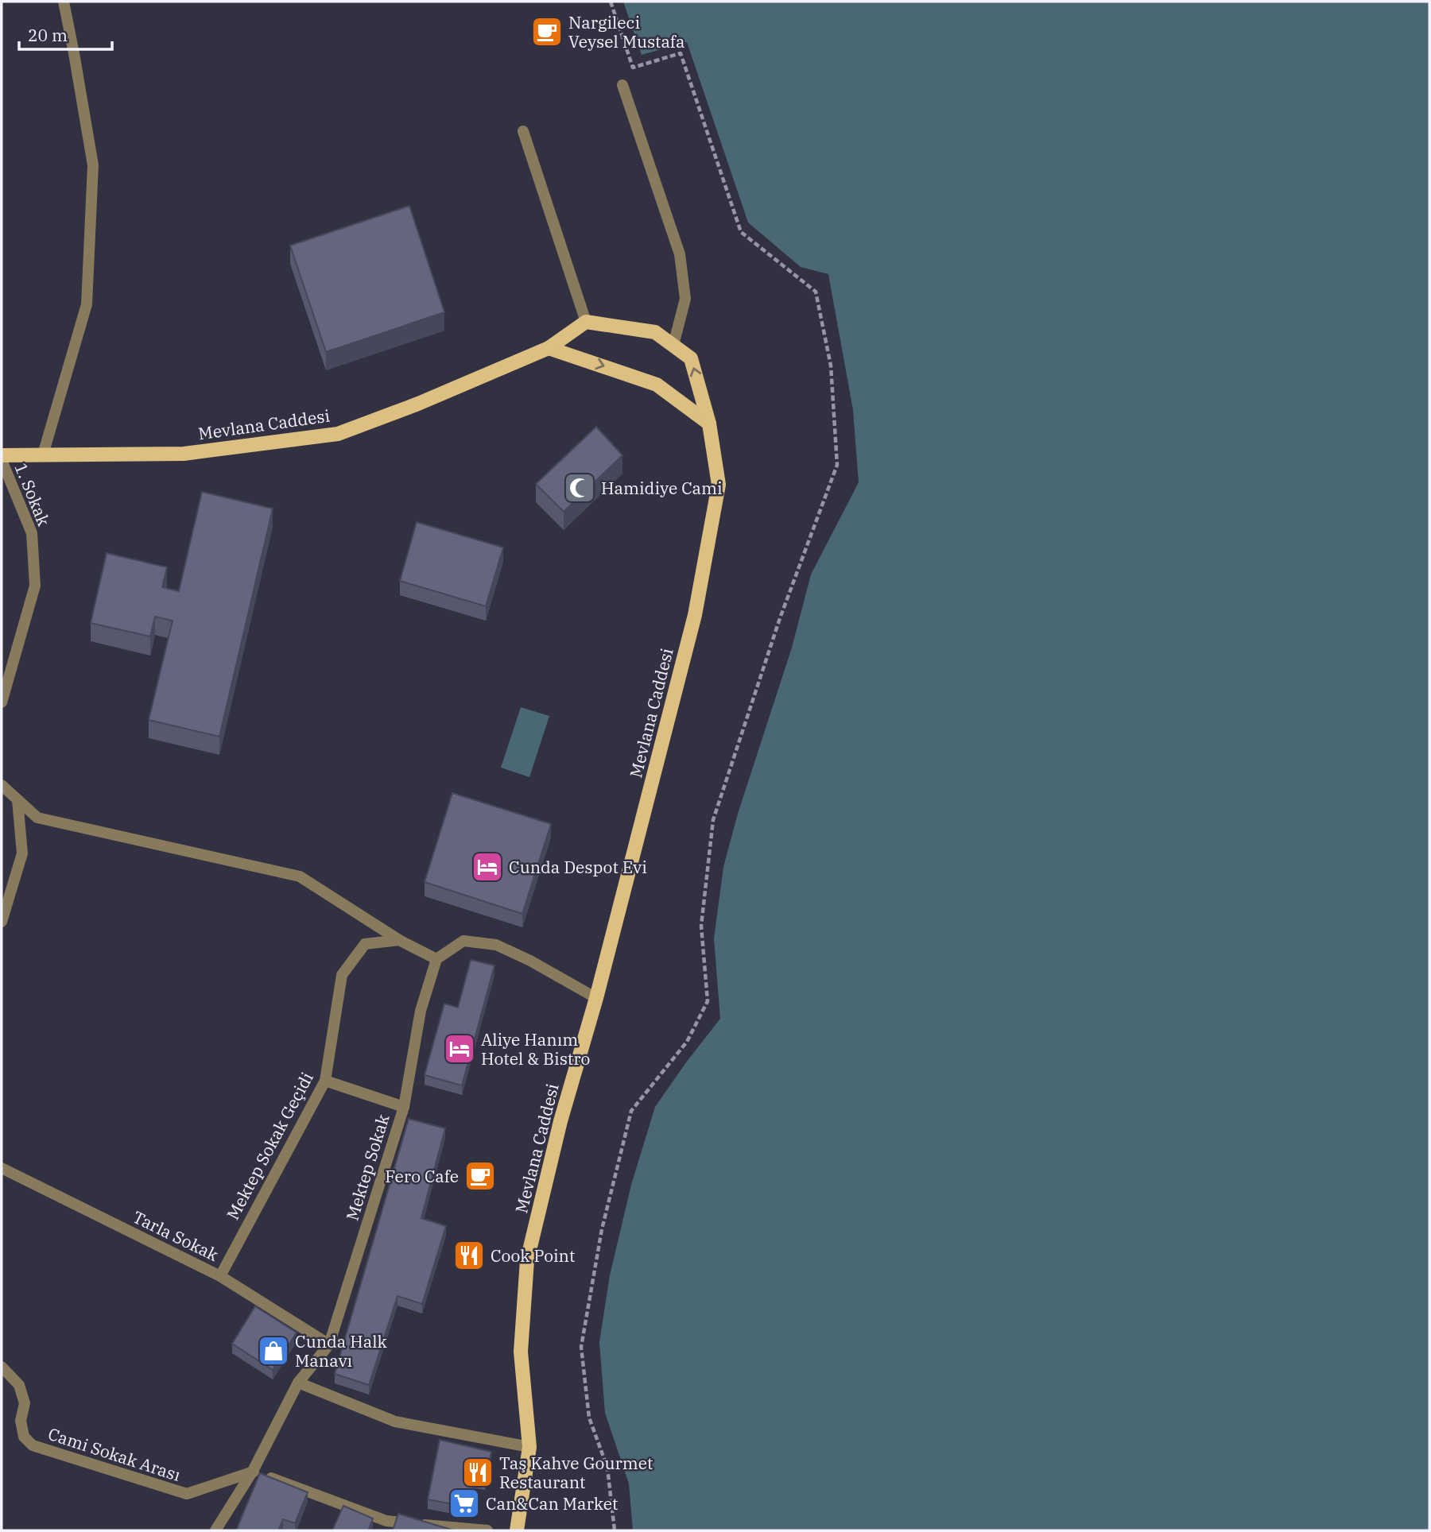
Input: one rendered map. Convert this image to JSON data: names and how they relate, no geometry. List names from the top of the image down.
{
  "streets": {
    "main road": ["Mevlana Caddesi"],
    "street": [
      "1. Sokak",
      "Mektep Sokak Geçidi",
      "Mektep Sokak",
      "Tarla Sokak",
      "Cami Sokak Arası"
    ]
  },
  "crossings": [
    ["Mektep Sokak Geçidi", "Tarla Sokak"],
    ["Mektep Sokak", "Tarla Sokak"],
    ["Mektep Sokak", "Cami Sokak Arası"]
  ],
  "places": {
    "cafe": ["Nargileci Veysel Mustafa", "Fero Cafe"],
    "mosque": ["Hamidiye Cami"],
    "hotel": ["Cunda Despot Evi", "Aliye Hanım Hotel & Bistro"],
    "restaurant": ["Cook Point", "Taş Kahve Gourmet Restaurant"],
    "shop": ["Cunda Halk Manavı"],
    "supermarket": ["Can&Can Market"]
  },
  "scale_bar": "20 m"
}
